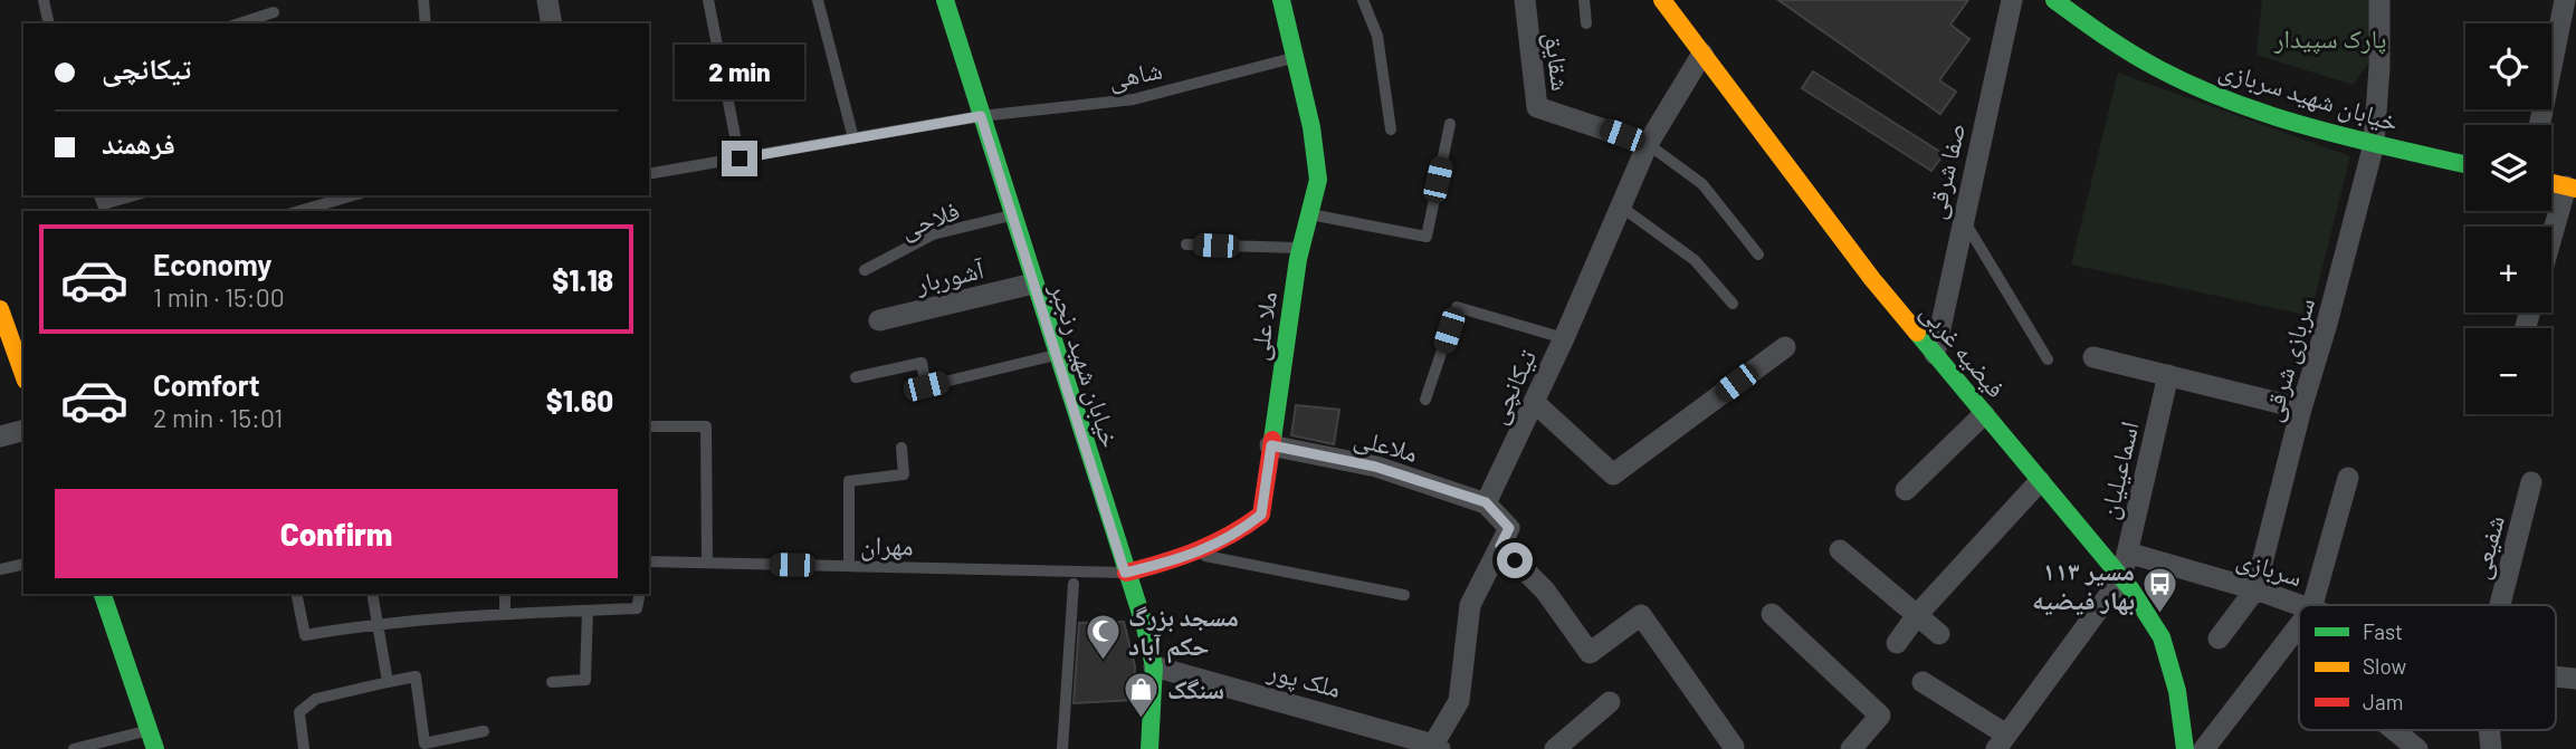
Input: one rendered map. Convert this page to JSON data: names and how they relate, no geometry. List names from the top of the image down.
{
  "streets": {
    "street": [
      "شقایق",
      "خیابان شهید سربازی",
      "صفا شرقی",
      "آشوربار",
      "ملا علی",
      "فیضیه غربی",
      "سربازی شرقی",
      "خیابان شهید رنجبر",
      "تیکانچی",
      "ملاعلی",
      "اسماعیلیان",
      "شفیعی",
      "سربازی",
      "ملک پور"
    ],
    "lane": ["شاهی", "فلاحی", "مهران"]
  },
  "crossings": [
    ["شقایق", "تیکانچی"],
    ["شاهی", "ملا علی"],
    ["شاهی", "خیابان شهید رنجبر"],
    ["خیابان شهید سربازی", "سربازی شرقی"],
    ["صفا شرقی", "فیضیه غربی"],
    ["فلاحی", "خیابان شهید رنجبر"],
    ["آشوربار", "خیابان شهید رنجبر"],
    ["ملا علی", "خیابان شهید رنجبر"],
    ["ملا علی", "ملاعلی"],
    ["ملا علی", "مهران"],
    ["فیضیه غربی", "تیکانچی"],
    ["فیضیه غربی", "اسماعیلیان"],
    ["سربازی شرقی", "سربازی"],
    ["خیابان شهید رنجبر", "مهران"],
    ["خیابان شهید رنجبر", "ملک پور"],
    ["تیکانچی", "ملاعلی"],
    ["اسماعیلیان", "سربازی"]
  ],
  "parks": ["پارک سپیدار"],
  "places": {
    "bus stop": ["مسیر ۱۱۳ بهار فیضیه"],
    "mosque": ["مسجد بزرگ حکم آباد"],
    "shop": ["سنگک"]
  },
  "legend": ["Fast", "Slow", "Jam"],
  "page": {
    "map_buttons": ["+", "−"],
    "banner": ["تیکانچی", "فرهمند"],
    "bubble": "2 min",
    "list": [
      {
        "name": "Economy",
        "note": "1 min · 15:00",
        "value": "$1.18"
      },
      {
        "name": "Comfort",
        "note": "2 min · 15:01",
        "value": "$1.60"
      }
    ],
    "buttons": "Confirm"
  }
}
